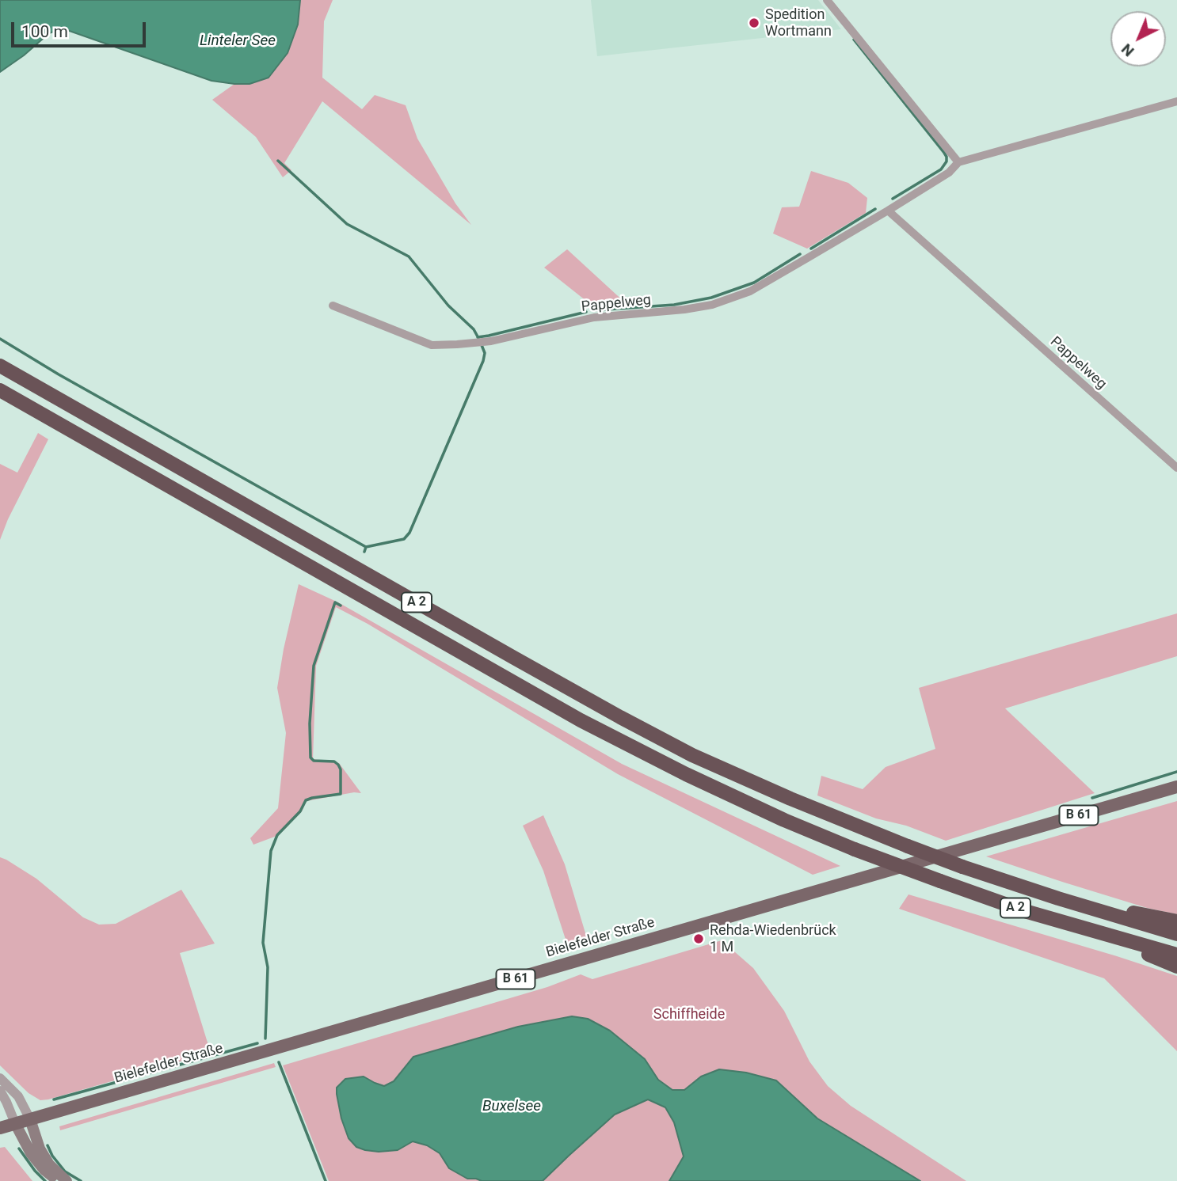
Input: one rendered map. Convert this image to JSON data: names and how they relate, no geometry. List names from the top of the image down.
{
  "streets": {
    "highway": ["A 2"],
    "main road": ["B 61", "Bielefelder Straße"],
    "street": ["Pappelweg"]
  },
  "water": ["Linteler See", "Buxelsee"],
  "parks": ["Schiffheide"],
  "places": ["Spedition Wortmann", "Rehda-Wiedenbrück 1 M"],
  "scale_bar": "100 m",
  "north": "bottom left"
}
